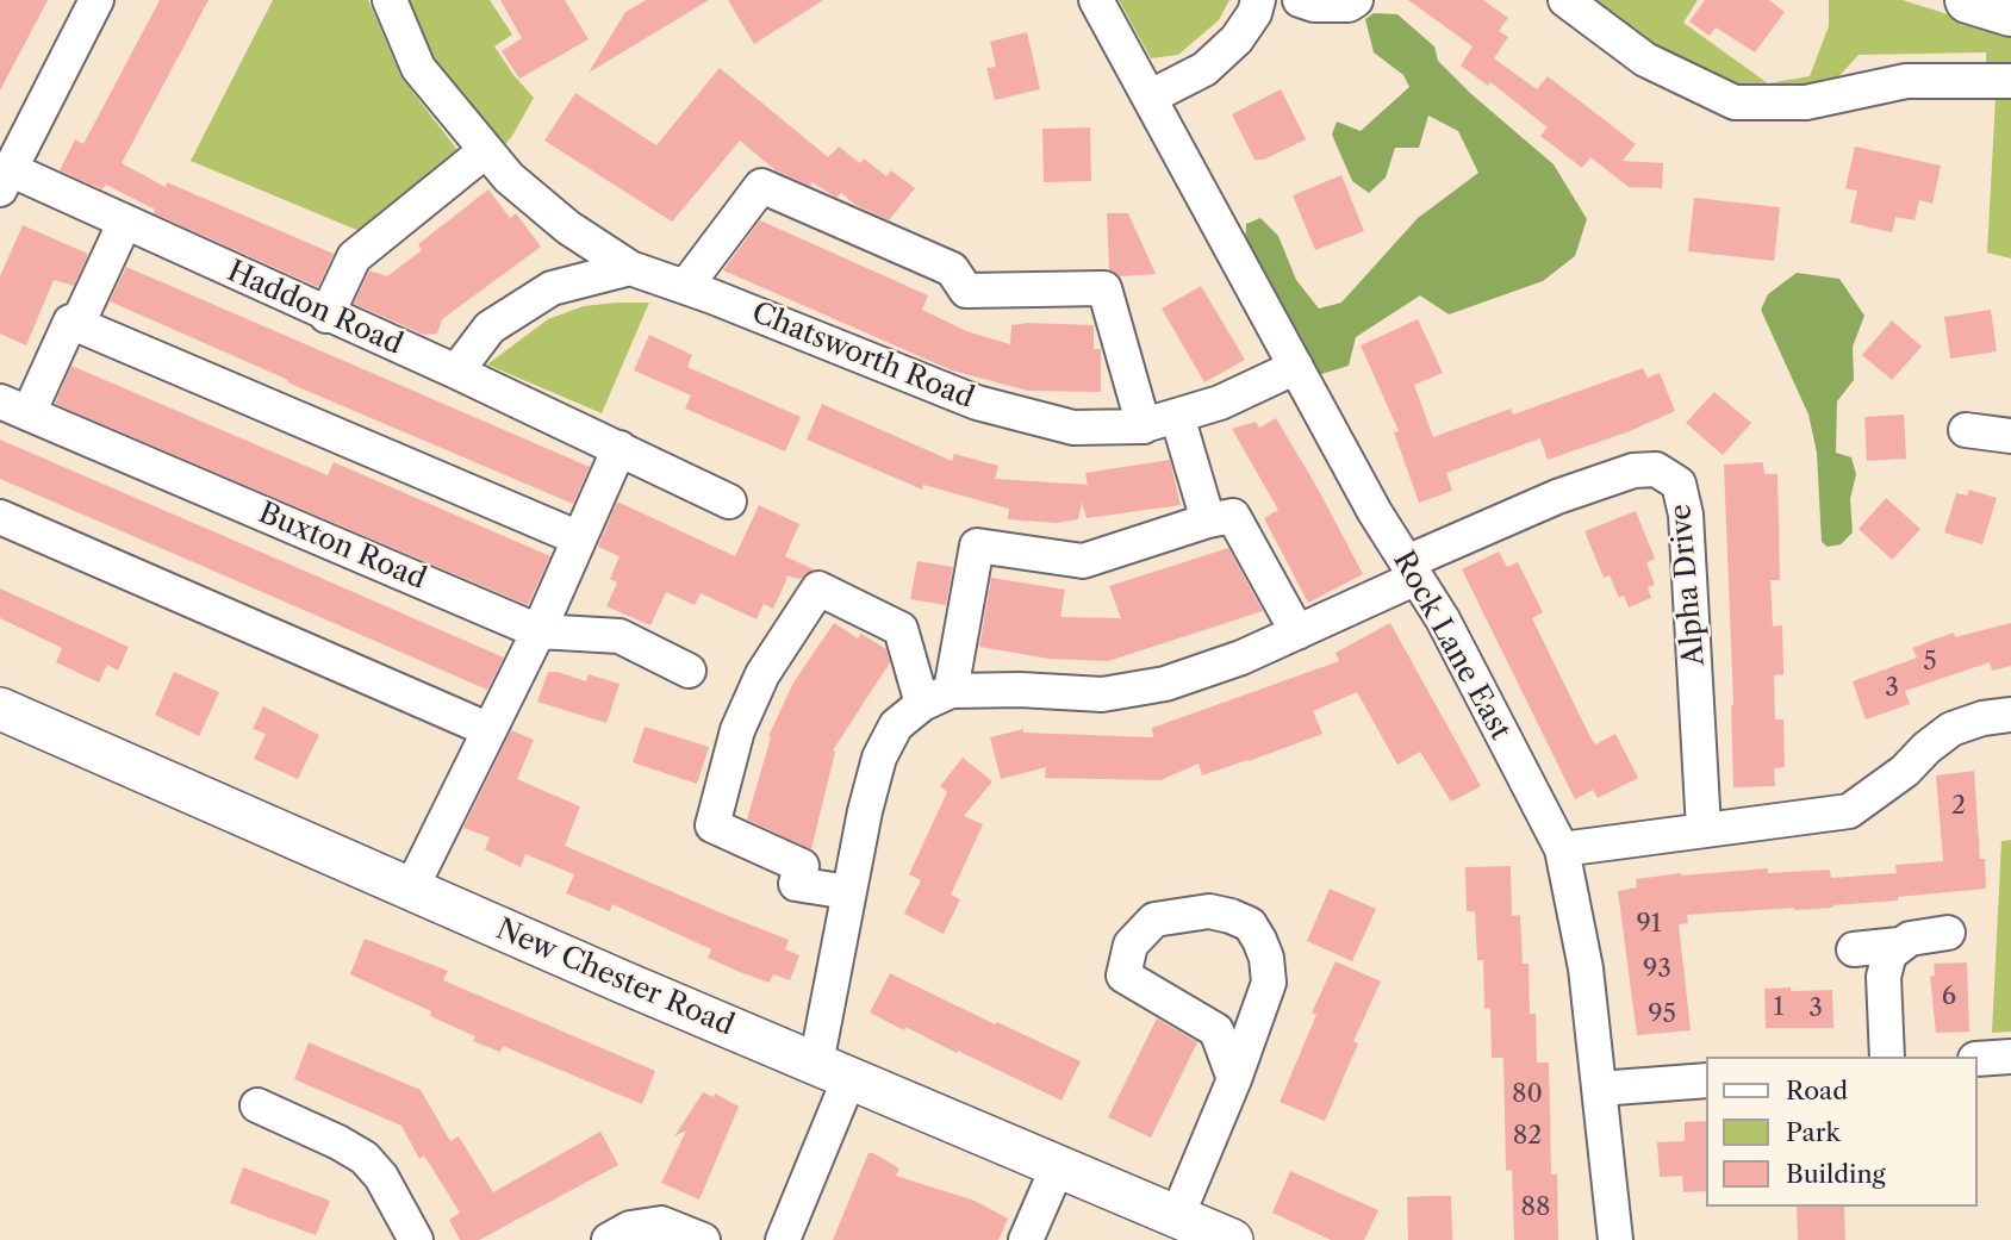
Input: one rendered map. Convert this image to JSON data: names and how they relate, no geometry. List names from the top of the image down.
{
  "streets": {
    "main road": ["New Chester Road"],
    "street": [
      "Haddon Road",
      "Chatsworth Road",
      "Buxton Road",
      "Alpha Drive",
      "Rock Lane East"
    ]
  },
  "crossings": [
    ["Chatsworth Road", "Rock Lane East"],
    ["Alpha Drive", "Rock Lane East"]
  ],
  "house_numbers": [
    "5",
    "3",
    "2",
    "91",
    "93",
    "6",
    "1",
    "3",
    "95",
    "80",
    "82",
    "88"
  ],
  "legend": ["Road", "Park", "Building"]
}
